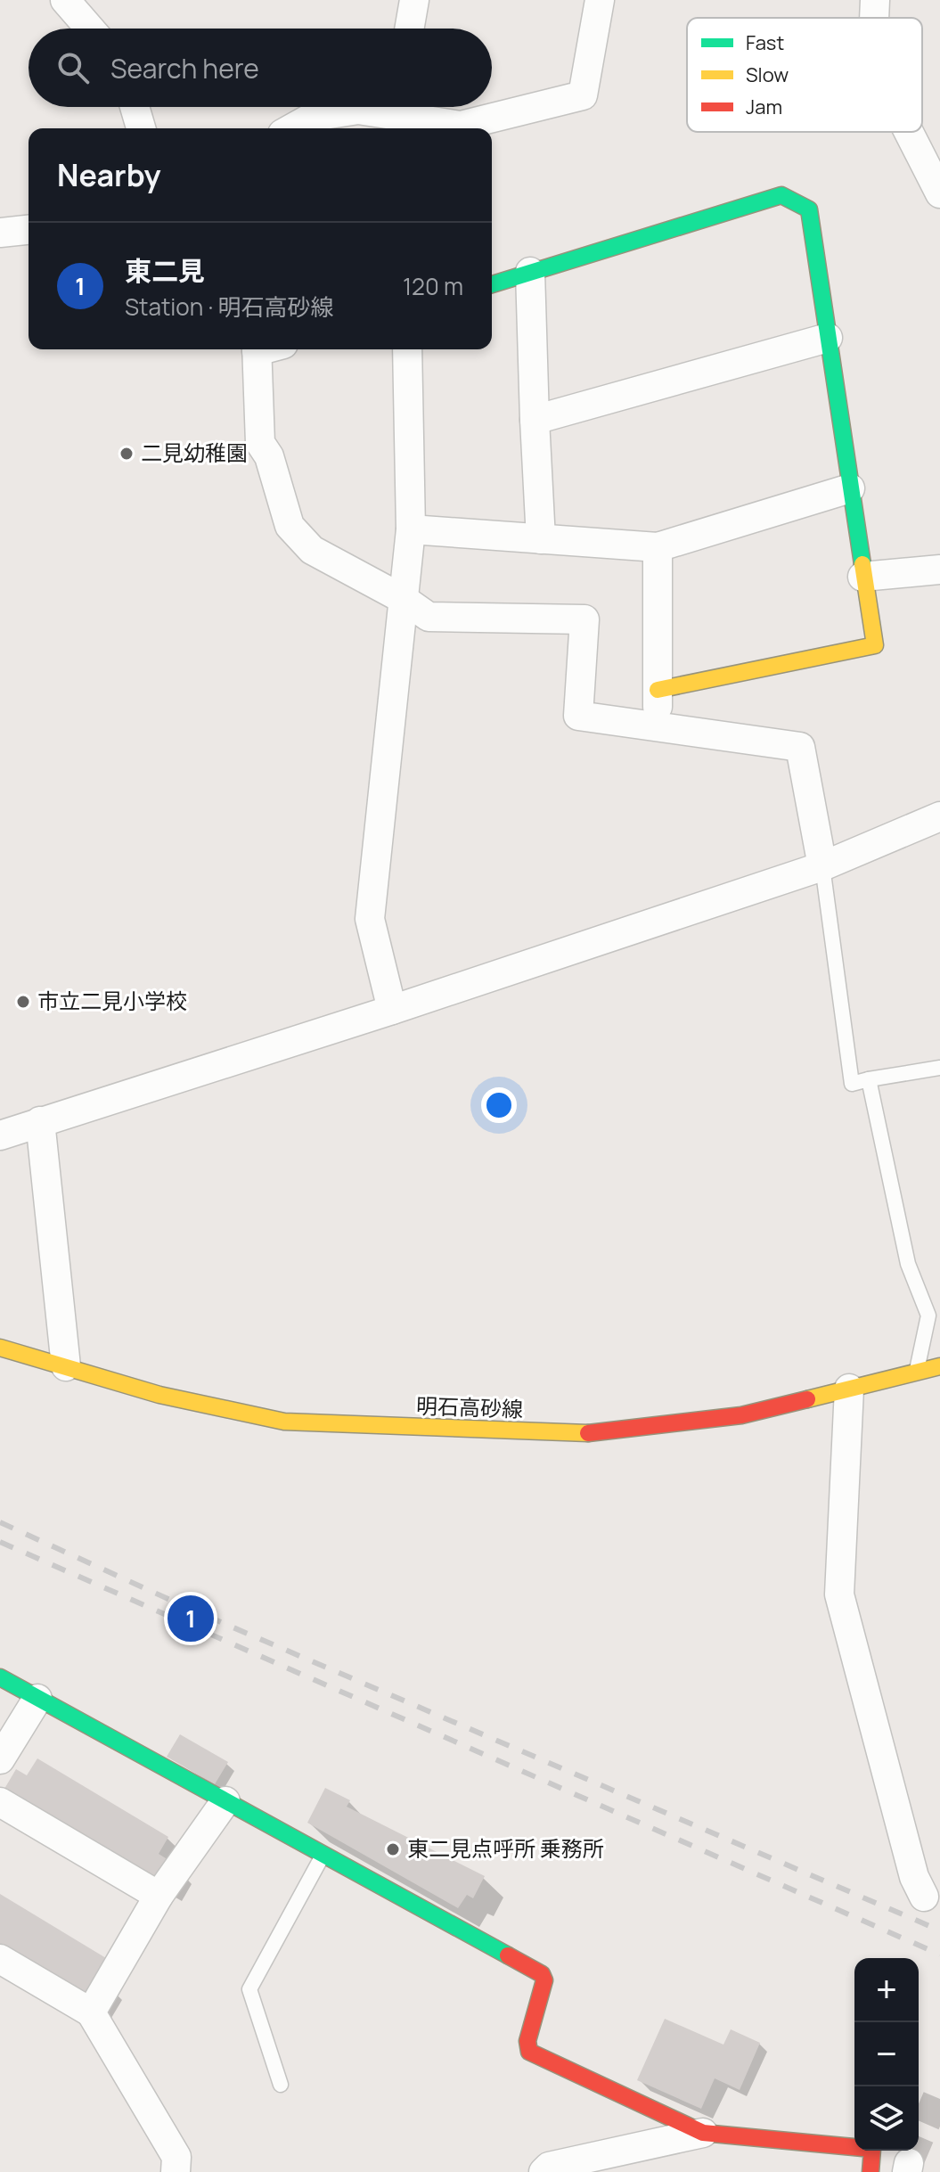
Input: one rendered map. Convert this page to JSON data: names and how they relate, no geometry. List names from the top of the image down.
{
  "streets": {
    "street": ["明石高砂線"]
  },
  "places": ["二見幼稚園", "市立二見小学校", "東二見点呼所 乗務所"],
  "legend": ["Fast", "Slow", "Jam"],
  "page": {
    "search": "Search here",
    "heading": "Nearby",
    "list": [
      {
        "mark": "1",
        "name": "東二見",
        "note": "Station · 明石高砂線",
        "value": "120 m"
      }
    ],
    "pins": "1",
    "map_buttons": ["+", "−"]
  }
}
